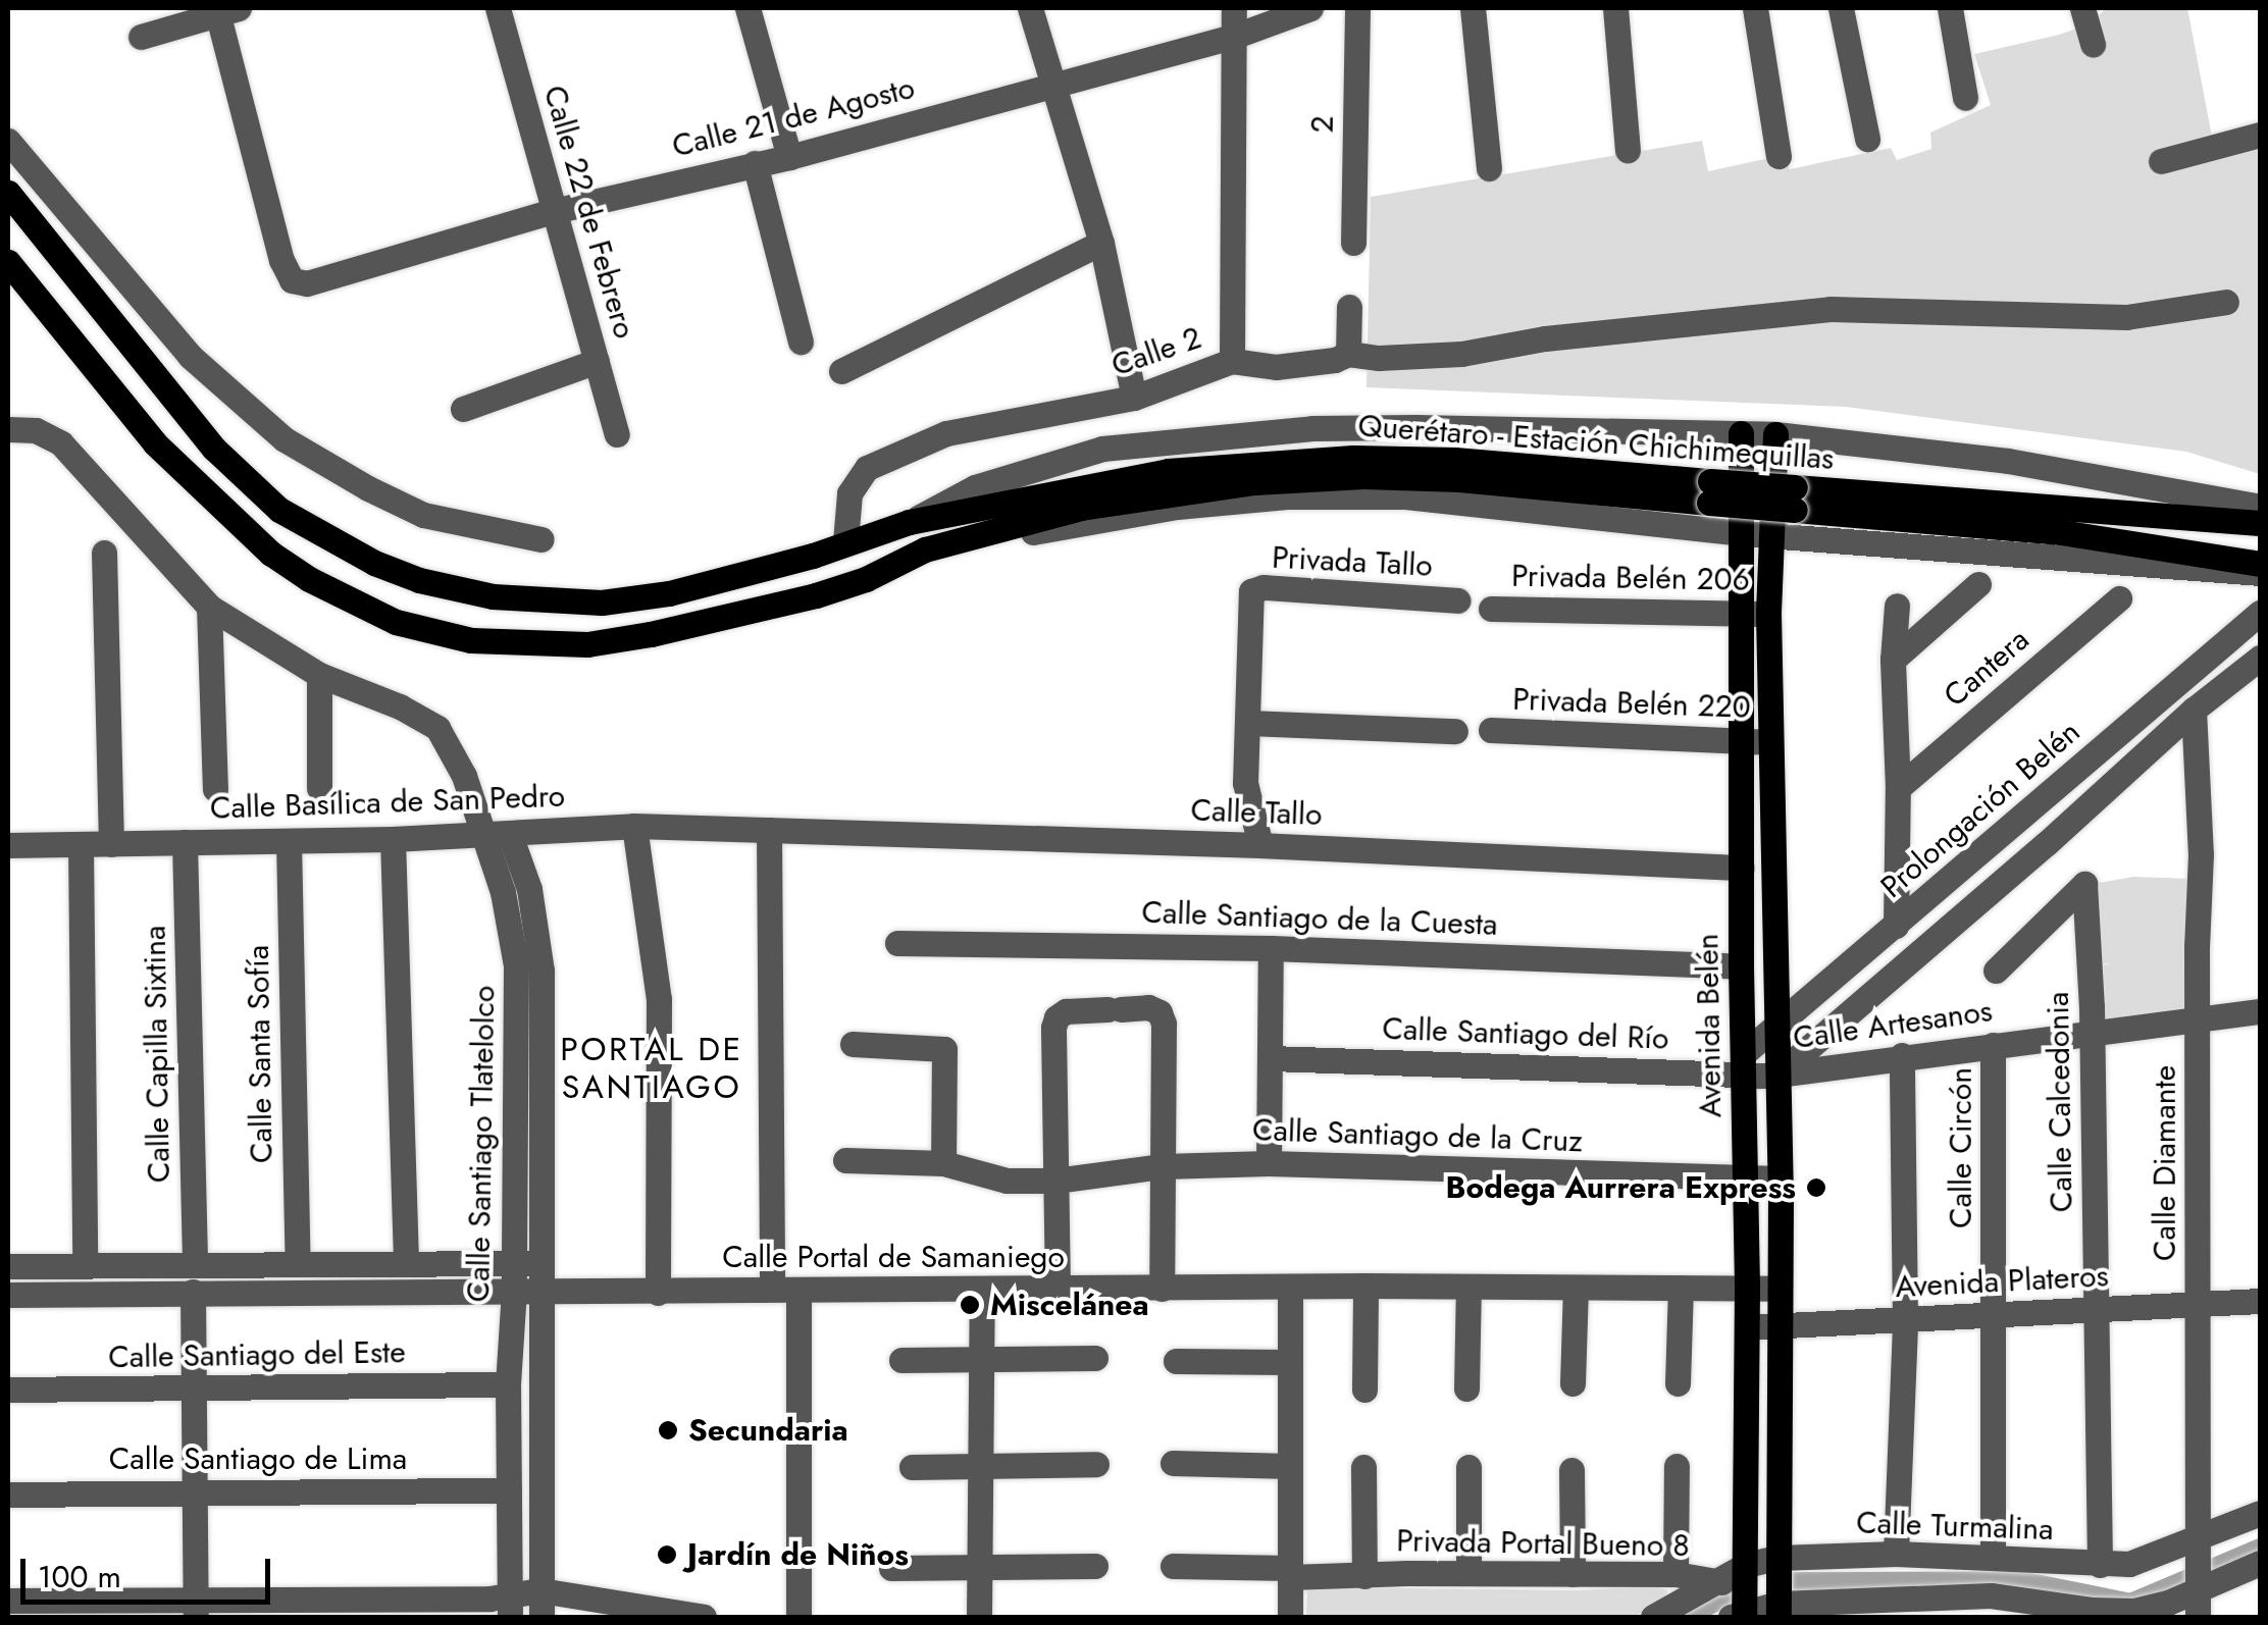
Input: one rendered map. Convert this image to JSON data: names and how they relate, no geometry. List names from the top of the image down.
{
  "streets": {
    "main road": ["Querétaro - Estación Chichimequillas", "Avenida Belén"],
    "street": [
      "Calle 21 de Agosto",
      "2",
      "Calle 22 de Febrero",
      "Calle 2",
      "Privada Tallo",
      "Privada Belén 206",
      "Cantera",
      "Privada Belén 220",
      "Calle Basílica de San Pedro",
      "Prolongación Belén",
      "Calle Tallo",
      "Calle Santiago de la Cuesta",
      "Calle Artesanos",
      "Calle Santiago del Río",
      "Calle Capilla Sixtina",
      "Calle Santa Sofía",
      "Calle Calcedonia",
      "Calle Santiago de la Cruz",
      "Calle Santiago Tlatelolco",
      "Calle Circón",
      "Calle Diamante",
      "Calle Portal de Samaniego",
      "Avenida Plateros",
      "Calle Santiago del Este",
      "Calle Santiago de Lima",
      "Calle Turmalina",
      "Privada Portal Bueno 8"
    ]
  },
  "crossings": [
    ["Calle 21 de Agosto", "Calle 22 de Febrero"],
    ["Calle 21 de Agosto", "Calle 2"],
    ["Calle 2", "Querétaro - Estación Chichimequillas"],
    ["Privada Tallo", "Calle Tallo"],
    ["Privada Belén 206", "Avenida Belén"],
    ["Privada Belén 220", "Avenida Belén"],
    ["Calle Basílica de San Pedro", "Calle Tallo"],
    ["Calle Basílica de San Pedro", "Calle Capilla Sixtina"],
    ["Calle Basílica de San Pedro", "Calle Santa Sofía"],
    ["Calle Basílica de San Pedro", "Calle Santiago Tlatelolco"],
    ["Prolongación Belén", "Avenida Belén"],
    ["Prolongación Belén", "Calle Santiago del Río"],
    ["Calle Tallo", "Avenida Belén"],
    ["Calle Santiago de la Cuesta", "Avenida Belén"],
    ["Calle Artesanos", "Avenida Belén"],
    ["Calle Artesanos", "Calle Santiago del Río"],
    ["Calle Artesanos", "Calle Calcedonia"],
    ["Calle Artesanos", "Calle Circón"],
    ["Calle Artesanos", "Calle Diamante"],
    ["Avenida Belén", "Calle Santiago del Río"],
    ["Avenida Belén", "Calle Santiago de la Cruz"],
    ["Avenida Belén", "Calle Portal de Samaniego"],
    ["Avenida Belén", "Avenida Plateros"],
    ["Avenida Belén", "Calle Turmalina"],
    ["Calle Capilla Sixtina", "Calle Portal de Samaniego"],
    ["Calle Santa Sofía", "Calle Portal de Samaniego"],
    ["Calle Calcedonia", "Avenida Plateros"],
    ["Calle Calcedonia", "Calle Turmalina"],
    ["Calle Santiago Tlatelolco", "Calle Portal de Samaniego"],
    ["Calle Santiago Tlatelolco", "Calle Santiago del Este"],
    ["Calle Santiago Tlatelolco", "Calle Santiago de Lima"],
    ["Calle Circón", "Avenida Plateros"],
    ["Calle Circón", "Calle Turmalina"],
    ["Calle Diamante", "Avenida Plateros"],
    ["Calle Diamante", "Calle Turmalina"],
    ["Calle Turmalina", "Privada Portal Bueno 8"]
  ],
  "districts": ["PORTAL DE SANTIAGO"],
  "places": [
    "Bodega Aurrera Express",
    "Miscelánea",
    "Secundaria",
    "Jardín de Niños"
  ],
  "scale_bar": "100 m"
}
